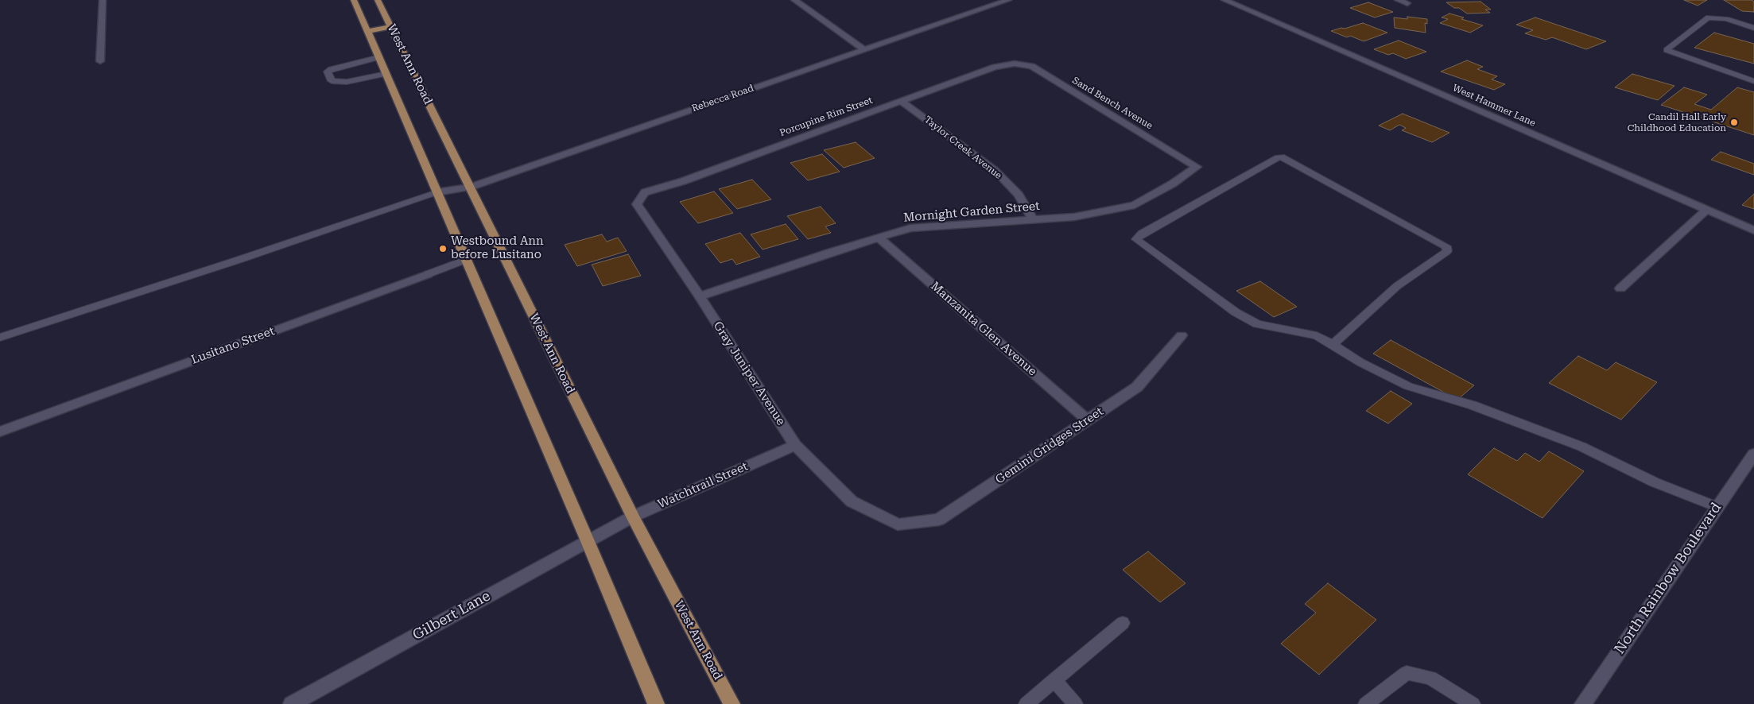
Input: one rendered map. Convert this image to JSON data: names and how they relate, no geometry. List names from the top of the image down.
{
  "streets": {
    "main road": ["West Ann Road"],
    "street": [
      "Rebecca Road",
      "Sand Bench Avenue",
      "West Hammer Lane",
      "Porcupine Rim Street",
      "Taylor Creek Avenue",
      "Mornight Garden Street",
      "Manzanita Glen Avenue",
      "Lusitano Street",
      "Gray Juniper Avenue",
      "Gemini Gridges Street",
      "Watchtrail Street",
      "North Rainbow Boulevard",
      "Gilbert Lane"
    ]
  },
  "crossings": [
    ["West Ann Road", "Rebecca Road"],
    ["West Ann Road", "Lusitano Street"],
    ["West Ann Road", "Watchtrail Street"],
    ["West Ann Road", "Gilbert Lane"],
    ["Sand Bench Avenue", "Porcupine Rim Street"],
    ["Sand Bench Avenue", "Mornight Garden Street"],
    ["Porcupine Rim Street", "Taylor Creek Avenue"],
    ["Porcupine Rim Street", "Gray Juniper Avenue"],
    ["Taylor Creek Avenue", "Mornight Garden Street"],
    ["Mornight Garden Street", "Manzanita Glen Avenue"],
    ["Mornight Garden Street", "Gray Juniper Avenue"],
    ["Manzanita Glen Avenue", "Gemini Gridges Street"],
    ["Gray Juniper Avenue", "Gemini Gridges Street"],
    ["Gray Juniper Avenue", "Watchtrail Street"],
    ["Watchtrail Street", "Gilbert Lane"]
  ],
  "places": ["Candil Hall Early Childhood Education", "Westbound Ann before Lusitano"]
}
